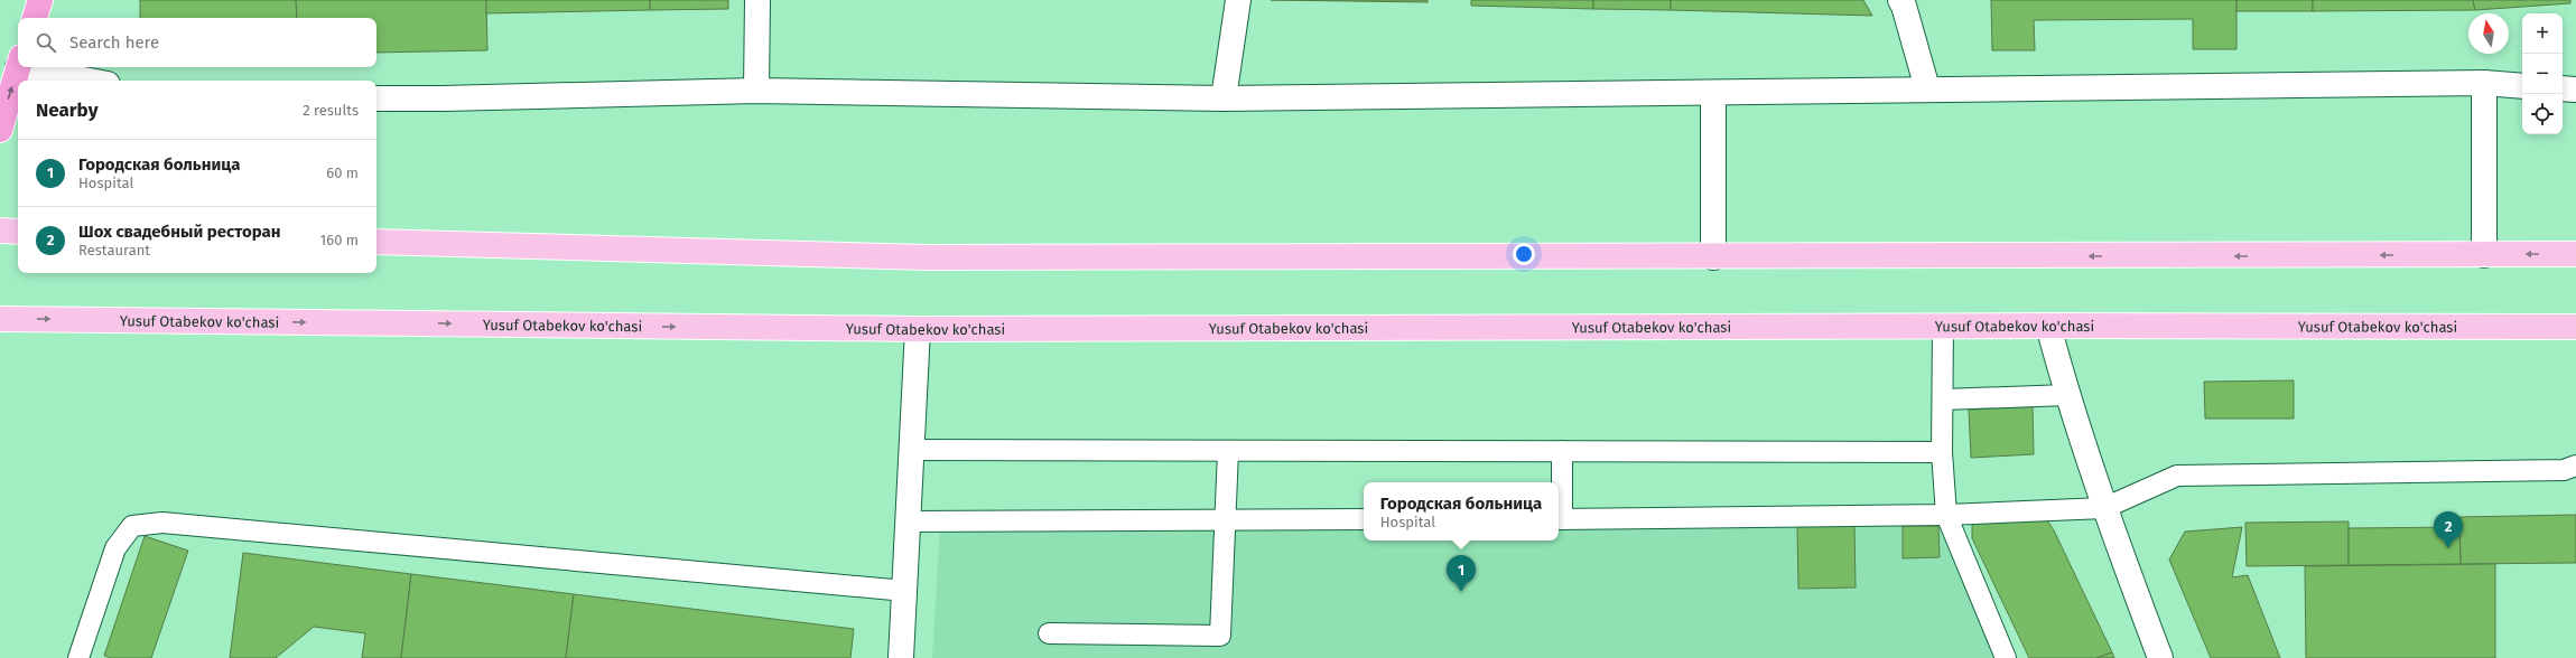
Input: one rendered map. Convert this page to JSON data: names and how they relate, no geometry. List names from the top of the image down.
{
  "streets": {
    "main road": ["Yusuf Otabekov ko'chasi"]
  },
  "north": "top",
  "page": {
    "map_buttons": ["+", "−"],
    "search": "Search here",
    "heading": ["Nearby", "2 results"],
    "list": [
      {
        "mark": "1",
        "name": "Городская больница",
        "note": "Hospital",
        "value": "60 m"
      },
      {
        "mark": "2",
        "name": "Шох свадебный ресторан",
        "note": "Restaurant",
        "value": "160 m"
      }
    ],
    "popup": ["Городская больница", "Hospital"],
    "pins": ["2", "1"]
  }
}
